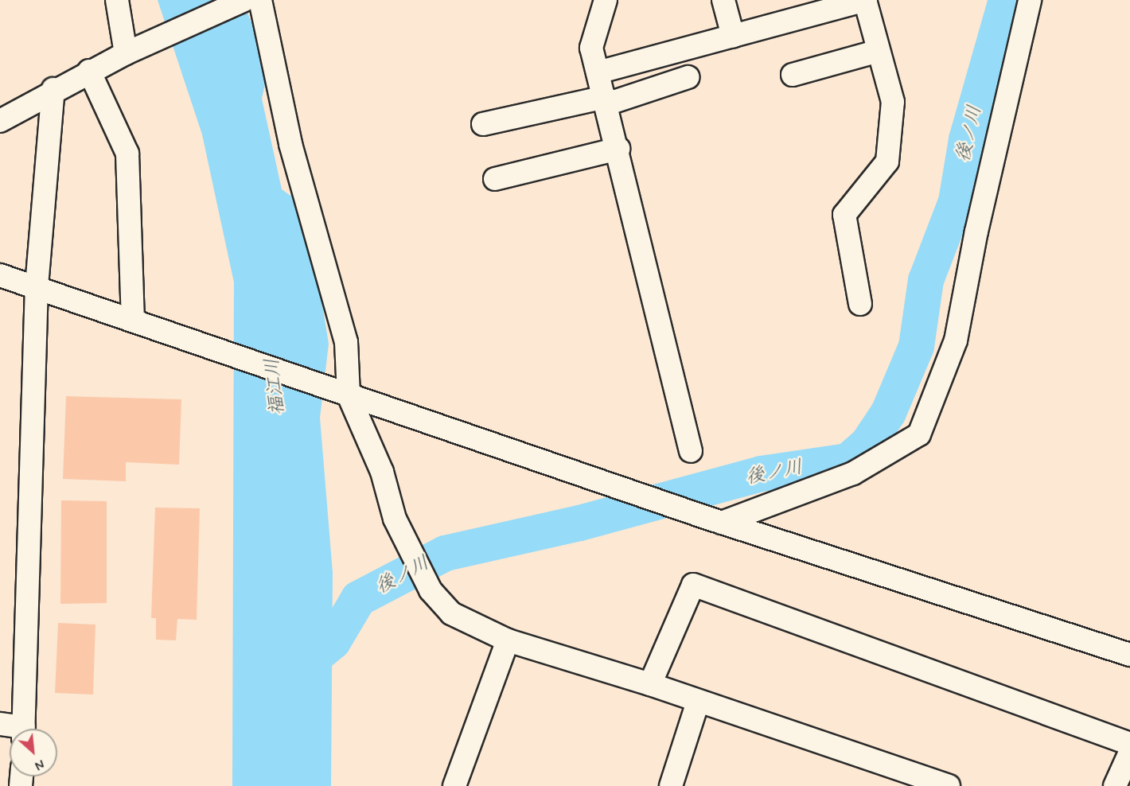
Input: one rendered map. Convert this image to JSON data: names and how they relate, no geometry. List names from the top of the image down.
{
  "water": ["後ノ川", "福江川"],
  "north": "bottom right"
}
